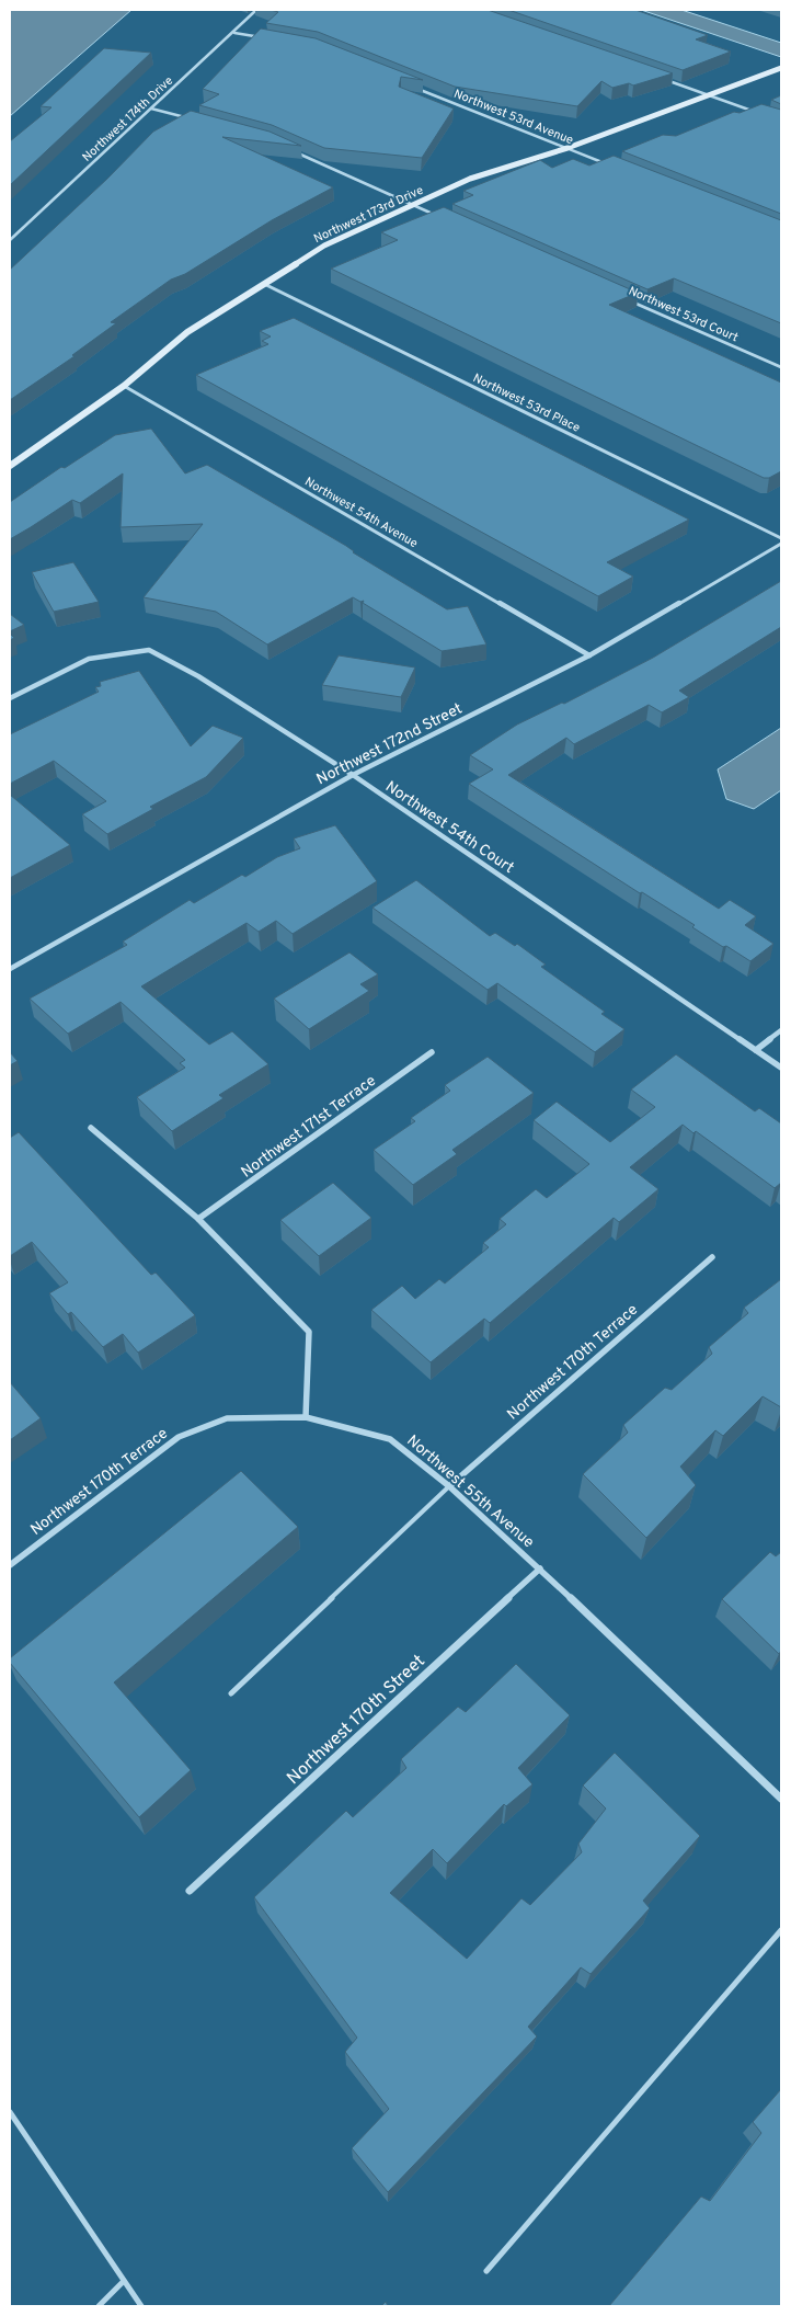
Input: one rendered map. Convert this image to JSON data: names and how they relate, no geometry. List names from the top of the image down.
{
  "streets": {
    "street": [
      "Northwest 53rd Avenue",
      "Northwest 174th Drive",
      "Northwest 173rd Drive",
      "Northwest 53rd Court",
      "Northwest 53rd Place",
      "Northwest 54th Avenue",
      "Northwest 172nd Street",
      "Northwest 54th Court",
      "Northwest 171st Terrace",
      "Northwest 170th Terrace",
      "Northwest 55th Avenue",
      "Northwest 170th Street"
    ]
  },
  "crossings": [
    ["Northwest 53rd Avenue", "Northwest 173rd Drive"],
    ["Northwest 173rd Drive", "Northwest 53rd Place"],
    ["Northwest 173rd Drive", "Northwest 54th Avenue"],
    ["Northwest 54th Avenue", "Northwest 172nd Street"],
    ["Northwest 172nd Street", "Northwest 54th Court"],
    ["Northwest 170th Terrace", "Northwest 55th Avenue"],
    ["Northwest 55th Avenue", "Northwest 170th Street"]
  ]
}
